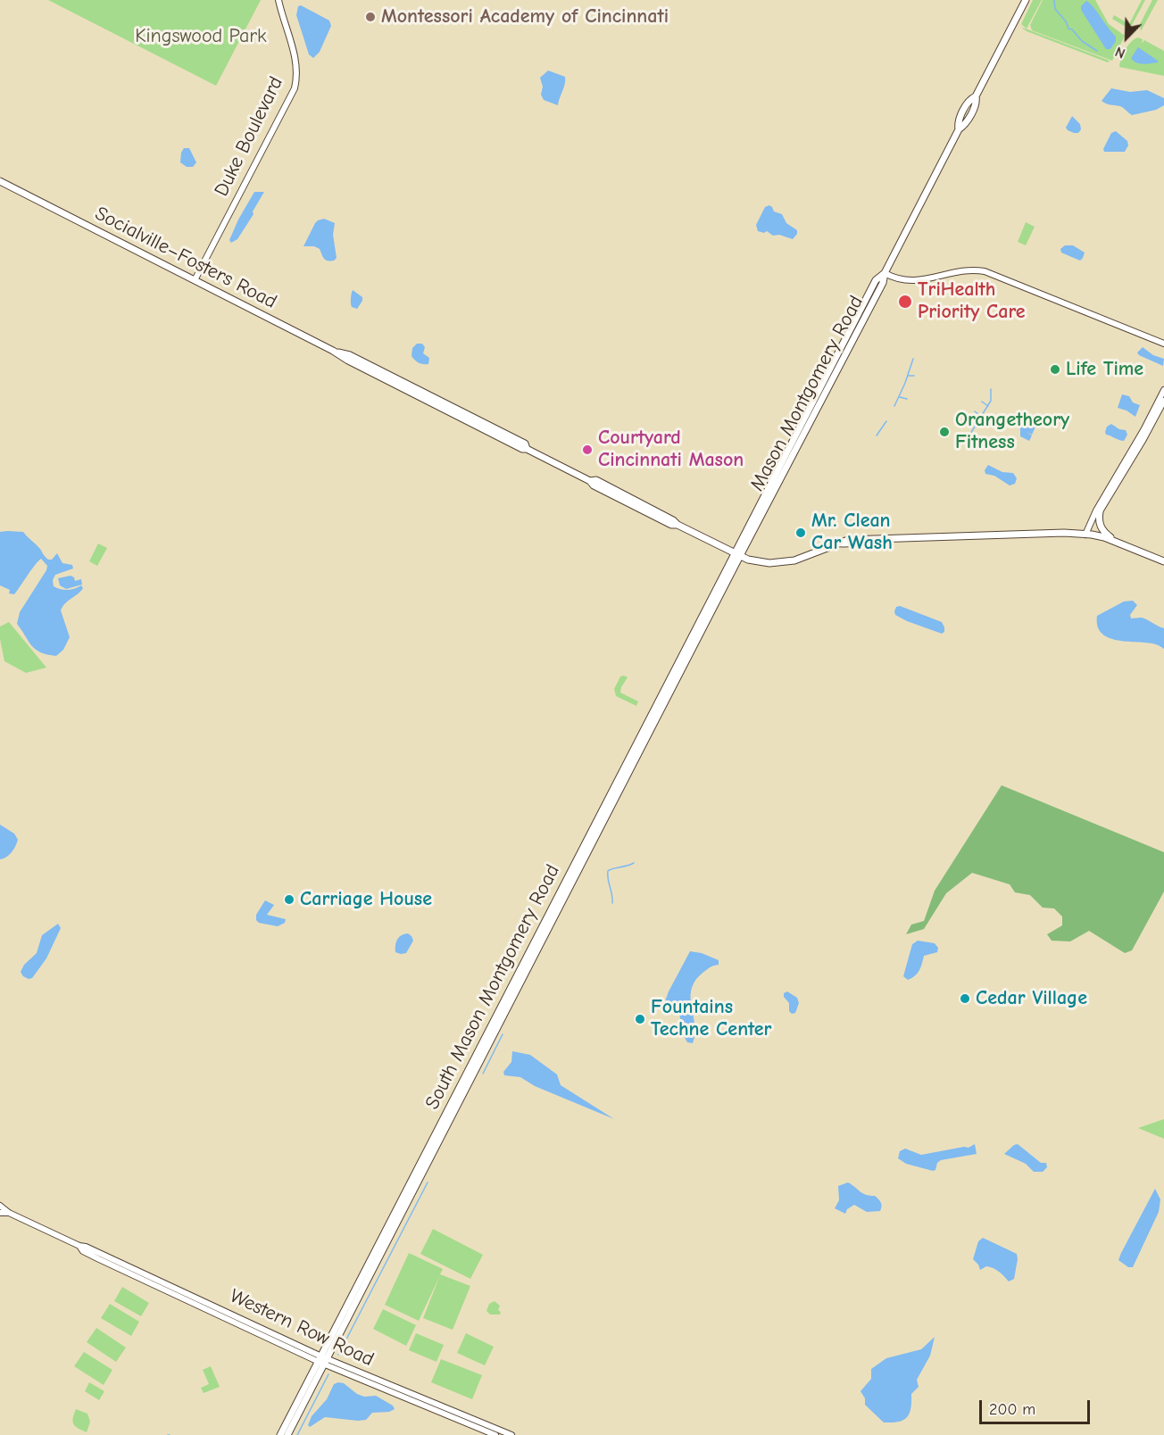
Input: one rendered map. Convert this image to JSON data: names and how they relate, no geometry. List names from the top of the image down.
{
  "streets": {
    "main road": ["Socialville–Fosters Road", "Mason Montgomery Road", "South Mason Montgomery Road"],
    "street": ["Duke Boulevard", "Western Row Road"]
  },
  "crossings": [
    ["Duke Boulevard", "Socialville–Fosters Road"],
    ["Socialville–Fosters Road", "Mason Montgomery Road"],
    ["Socialville–Fosters Road", "South Mason Montgomery Road"],
    ["Mason Montgomery Road", "South Mason Montgomery Road"],
    ["South Mason Montgomery Road", "Western Row Road"]
  ],
  "parks": ["Kingswood Park"],
  "places": [
    "Montessori Academy of Cincinnati",
    "TriHealth Priority Care",
    "Life Time",
    "Orangetheory Fitness",
    "Courtyard Cincinnati Mason",
    "Mr. Clean Car Wash",
    "Carriage House",
    "Cedar Village",
    "Fountains Techne Center"
  ],
  "scale_bar": "200 m",
  "north": "bottom left"
}
